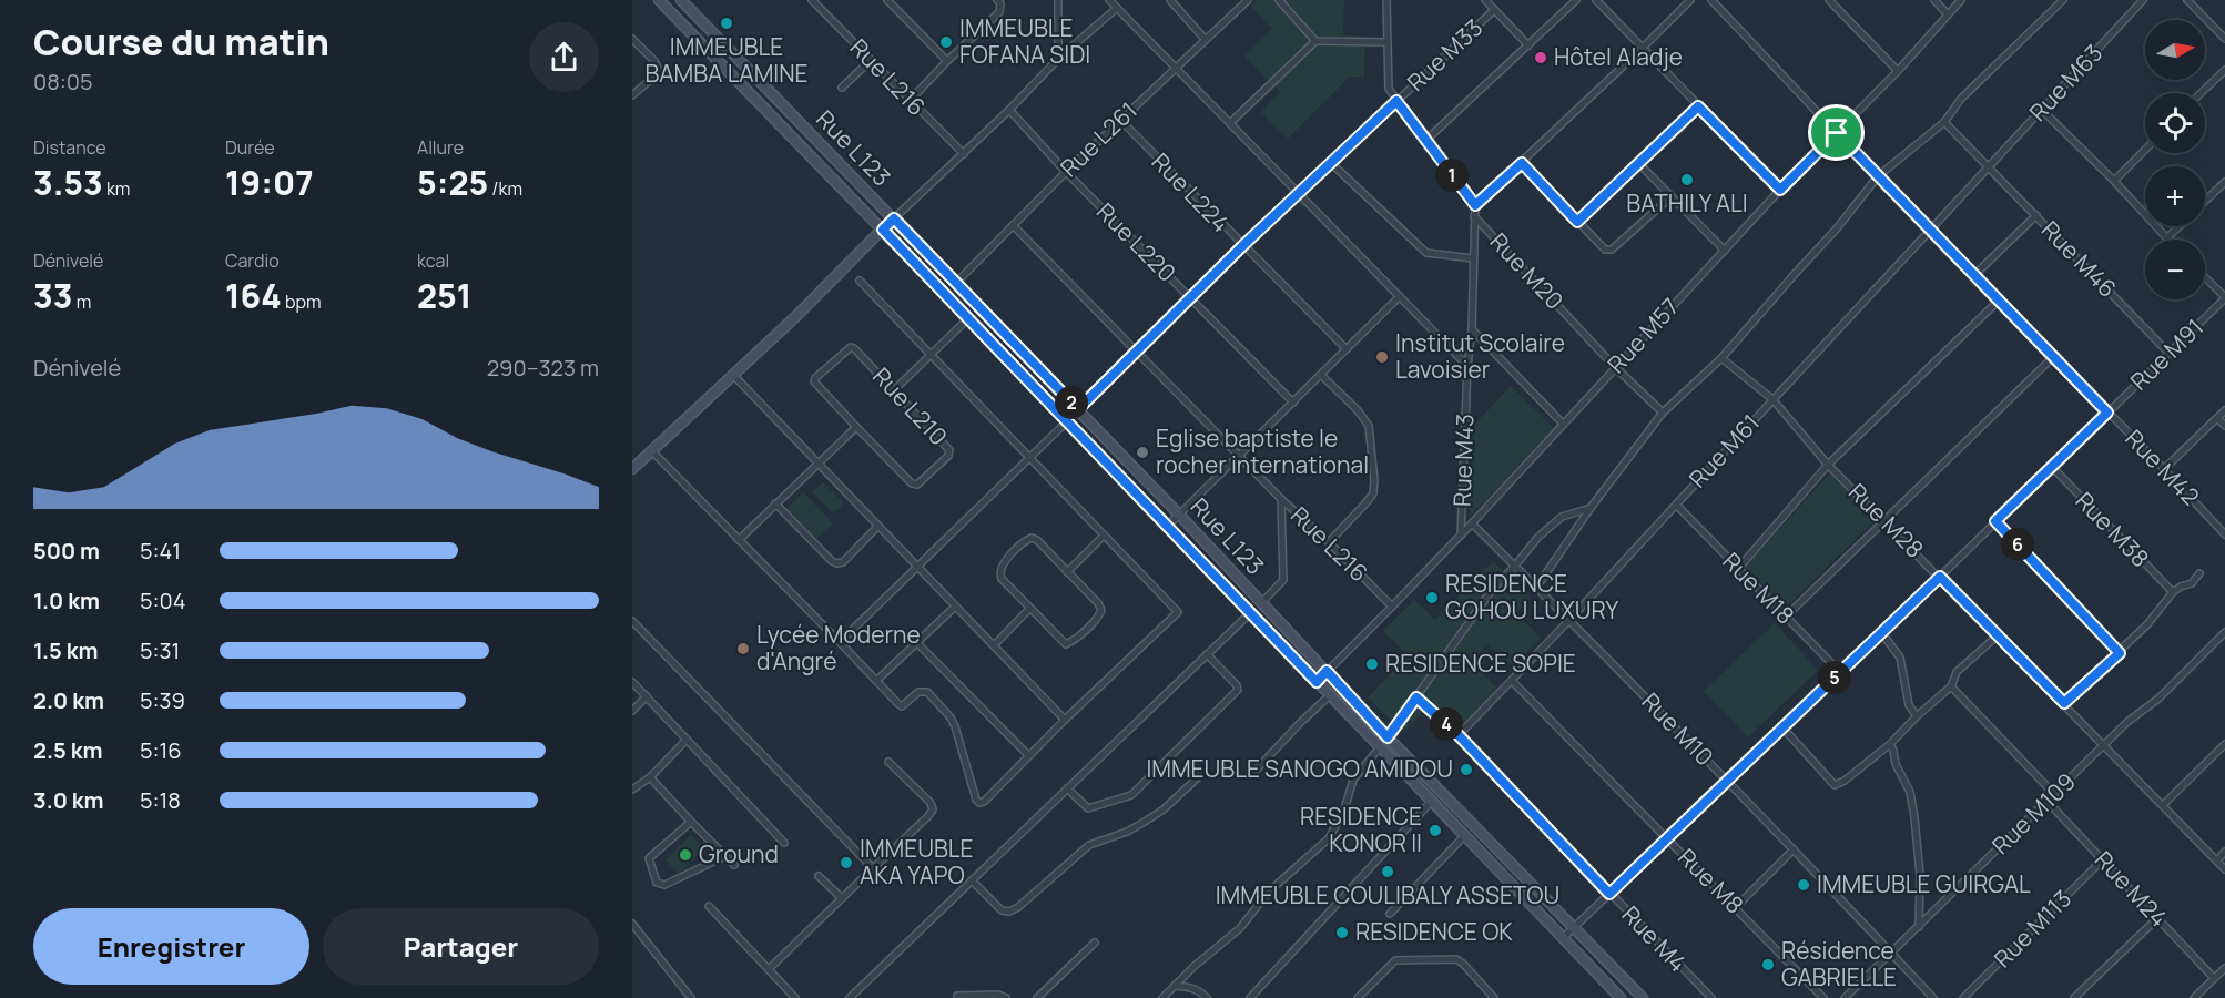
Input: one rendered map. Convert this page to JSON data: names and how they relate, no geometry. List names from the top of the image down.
{
  "streets": {
    "main road": ["Rue L123"],
    "street": [
      "Rue M33",
      "Rue L216",
      "Rue M63",
      "Rue L261",
      "Rue L224",
      "Rue L220",
      "Rue M46",
      "Rue M20",
      "Rue M57",
      "Rue M91",
      "Rue L210",
      "Rue M61",
      "Rue M43",
      "Rue M42",
      "Rue M28",
      "Rue M38",
      "Rue M18",
      "Rue M10",
      "Rue M109",
      "Rue M8",
      "Rue M24",
      "Rue M113",
      "Rue M4"
    ]
  },
  "crossings": [
    ["Rue M33", "Rue L216"],
    ["Rue M33", "Rue L123"],
    ["Rue M33", "Rue L224"],
    ["Rue M33", "Rue L220"],
    ["Rue L216", "Rue L261"],
    ["Rue L216", "Rue M57"],
    ["Rue M63", "Rue M46"],
    ["Rue M63", "Rue M61"],
    ["Rue L261", "Rue L123"],
    ["Rue L261", "Rue L224"],
    ["Rue L261", "Rue L220"],
    ["Rue L123", "Rue M57"],
    ["Rue L123", "Rue M91"],
    ["Rue M46", "Rue M91"],
    ["Rue M46", "Rue M61"],
    ["Rue M20", "Rue M57"],
    ["Rue M20", "Rue M43"],
    ["Rue M57", "Rue M43"],
    ["Rue M57", "Rue M42"],
    ["Rue M57", "Rue M10"],
    ["Rue M91", "Rue M42"],
    ["Rue M91", "Rue M28"],
    ["Rue M91", "Rue M38"],
    ["Rue M91", "Rue M18"],
    ["Rue M91", "Rue M10"],
    ["Rue M91", "Rue M8"],
    ["Rue M91", "Rue M4"],
    ["Rue M61", "Rue M42"],
    ["Rue M61", "Rue M28"],
    ["Rue M61", "Rue M18"],
    ["Rue M61", "Rue M10"],
    ["Rue M61", "Rue M8"],
    ["Rue M61", "Rue M4"],
    ["Rue M28", "Rue M109"],
    ["Rue M10", "Rue M109"],
    ["Rue M109", "Rue M24"],
    ["Rue M24", "Rue M113"]
  ],
  "places": [
    "IMMEUBLE BAMBA LAMINE",
    "IMMEUBLE FOFANA SIDI",
    "Hôtel Aladje",
    "BATHILY ALI",
    "Institut Scolaire Lavoisier",
    "Eglise baptiste le rocher international",
    "RESIDENCE GOHOU LUXURY",
    "Lycée Moderne d'Angré",
    "RESIDENCE SOPIE",
    "IMMEUBLE SANOGO AMIDOU",
    "RESIDENCE KONOR II",
    "Ground",
    "IMMEUBLE AKA YAPO",
    "IMMEUBLE COULIBALY ASSETOU",
    "IMMEUBLE GUIRGAL",
    "RESIDENCE OK",
    "Résidence GABRIELLE"
  ],
  "north": "right",
  "page": {
    "heading": ["Course du matin", "08:05"],
    "map_buttons": ["+", "−"],
    "stats": [
      ["Distance", "3.53 km"],
      ["Durée", "19:07"],
      ["Allure", "5:25 /km"],
      ["Dénivelé", "33 m"],
      ["Cardio", "164 bpm"],
      ["kcal", "251"]
    ],
    "pins": [
      "1",
      "2",
      "6",
      "5",
      "4"
    ],
    "chart": ["Dénivelé", "290–323 m"],
    "list": [
      {
        "name": "500 m",
        "note": "5:41"
      },
      {
        "name": "1.0 km",
        "note": "5:04"
      },
      {
        "name": "1.5 km",
        "note": "5:31"
      },
      {
        "name": "2.0 km",
        "note": "5:39"
      },
      {
        "name": "2.5 km",
        "note": "5:16"
      },
      {
        "name": "3.0 km",
        "note": "5:18"
      }
    ],
    "buttons": ["Enregistrer", "Partager"]
  }
}
